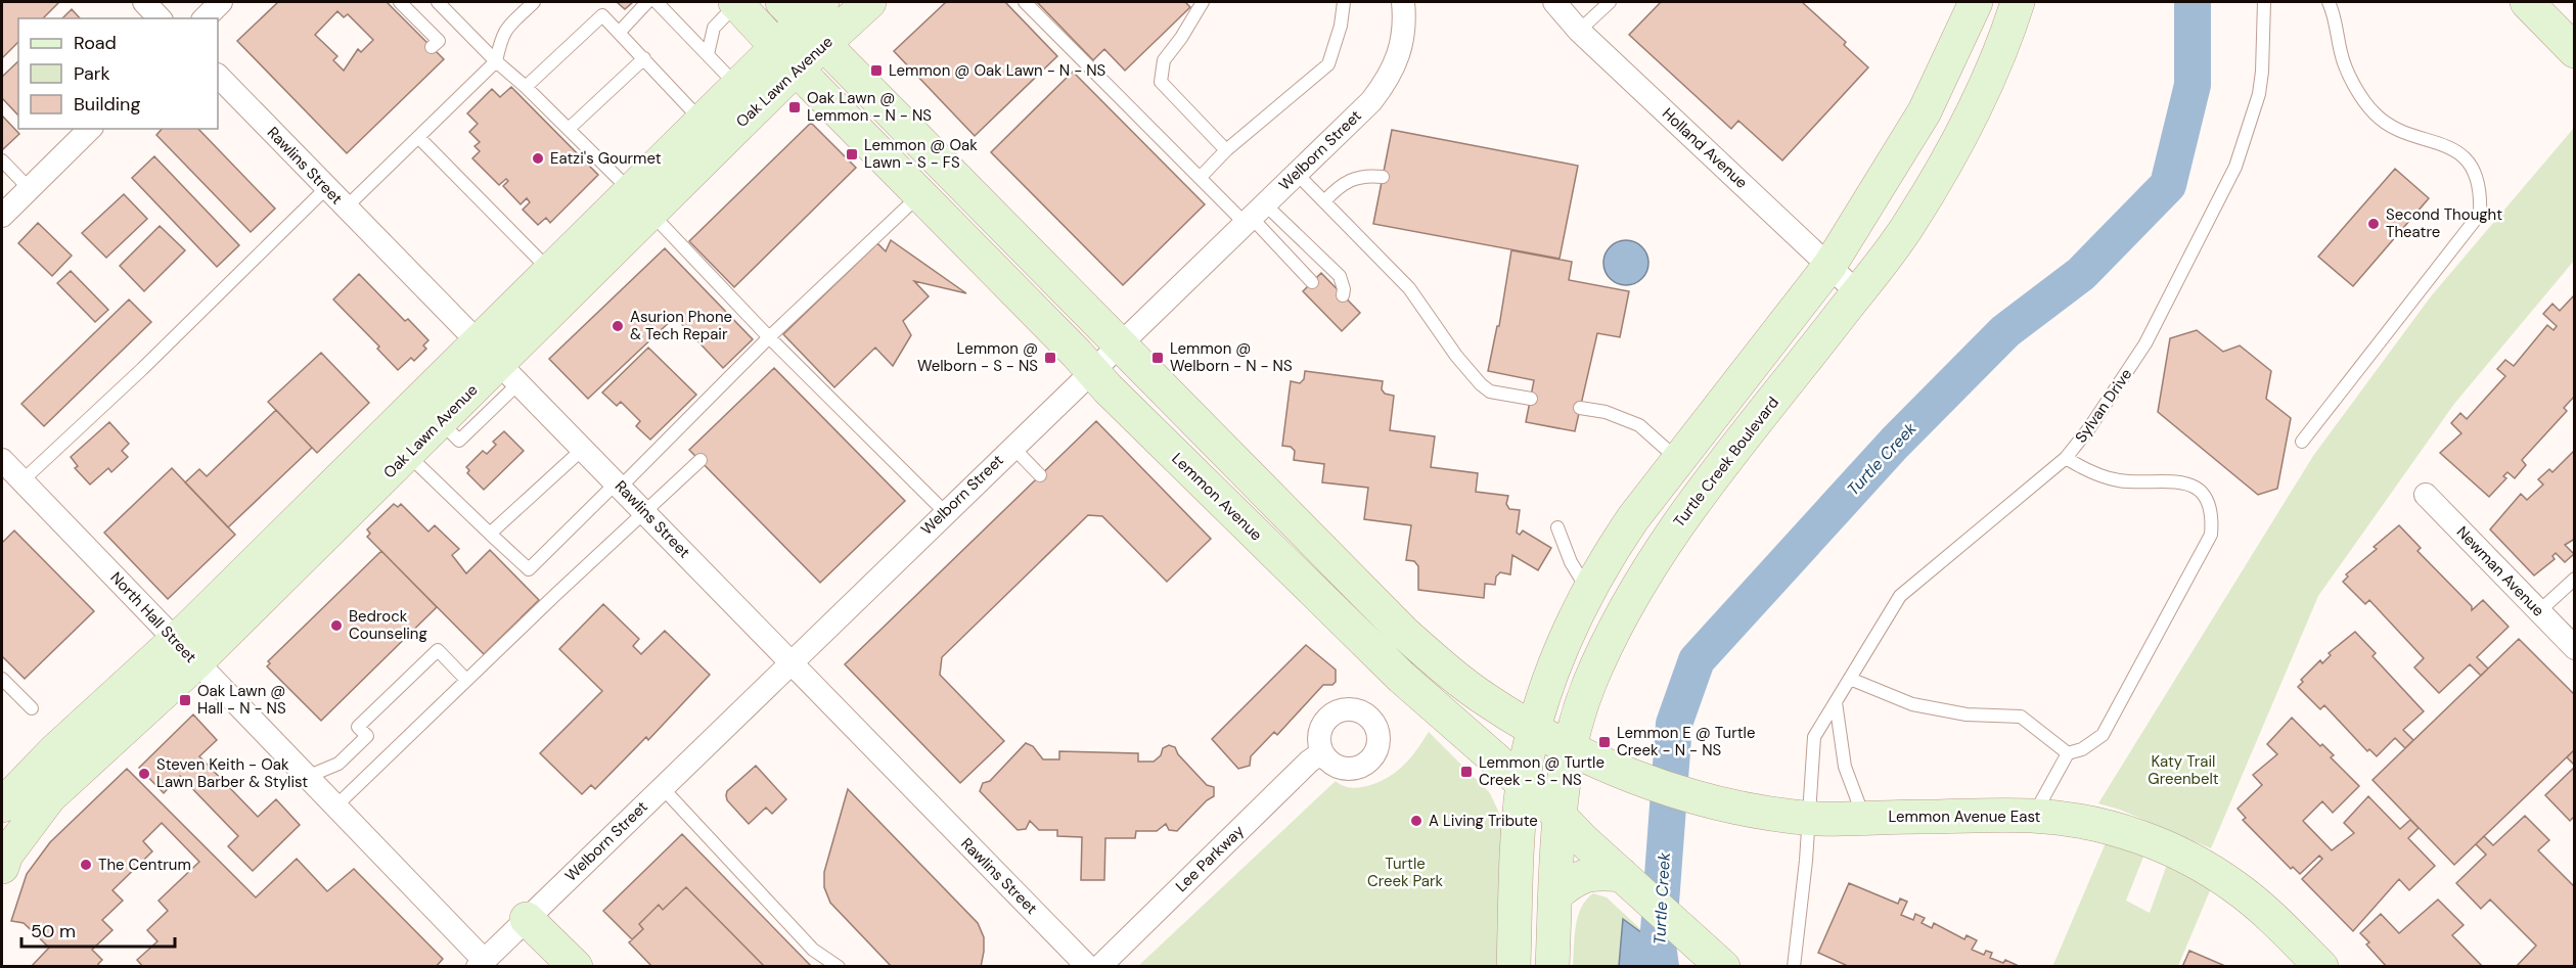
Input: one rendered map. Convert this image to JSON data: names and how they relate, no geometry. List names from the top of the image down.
{
  "streets": {
    "main road": [
      "Oak Lawn Avenue",
      "Turtle Creek Boulevard",
      "Lemmon Avenue",
      "Lemmon Avenue East"
    ],
    "street": [
      "Holland Avenue",
      "Welborn Street",
      "Rawlins Street",
      "Newman Avenue",
      "North Hall Street",
      "Lee Parkway"
    ],
    "lane": ["Sylvan Drive"]
  },
  "crossings": [
    ["Oak Lawn Avenue", "Rawlins Street"],
    ["Oak Lawn Avenue", "Lemmon Avenue"],
    ["Oak Lawn Avenue", "North Hall Street"],
    ["Holland Avenue", "Turtle Creek Boulevard"],
    ["Welborn Street", "Rawlins Street"],
    ["Welborn Street", "Lemmon Avenue"],
    ["Welborn Street", "North Hall Street"],
    ["Turtle Creek Boulevard", "Lemmon Avenue"],
    ["Turtle Creek Boulevard", "Lemmon Avenue East"]
  ],
  "water": ["Turtle Creek"],
  "parks": ["Katy Trail Greenbelt", "Turtle Creek Park"],
  "places": {
    "transit": [
      "Lemmon @ Oak Lawn - N - NS",
      "Oak Lawn @ Lemmon - N - NS",
      "Lemmon @ Oak Lawn - S - FS",
      "Lemmon @ Welborn - S - NS",
      "Lemmon @ Welborn - N - NS",
      "Oak Lawn @ Hall - N - NS",
      "Lemmon E @ Turtle Creek - N - NS",
      "Lemmon @ Turtle Creek - S - NS"
    ],
    "other": [
      "Eatzi's Gourmet",
      "Second Thought Theatre",
      "Asurion Phone & Tech Repair",
      "Bedrock Counseling",
      "Steven Keith - Oak Lawn Barber & Stylist",
      "A Living Tribute",
      "The Centrum"
    ]
  },
  "legend": ["Road", "Park", "Building"],
  "scale_bar": "50 m"
}
